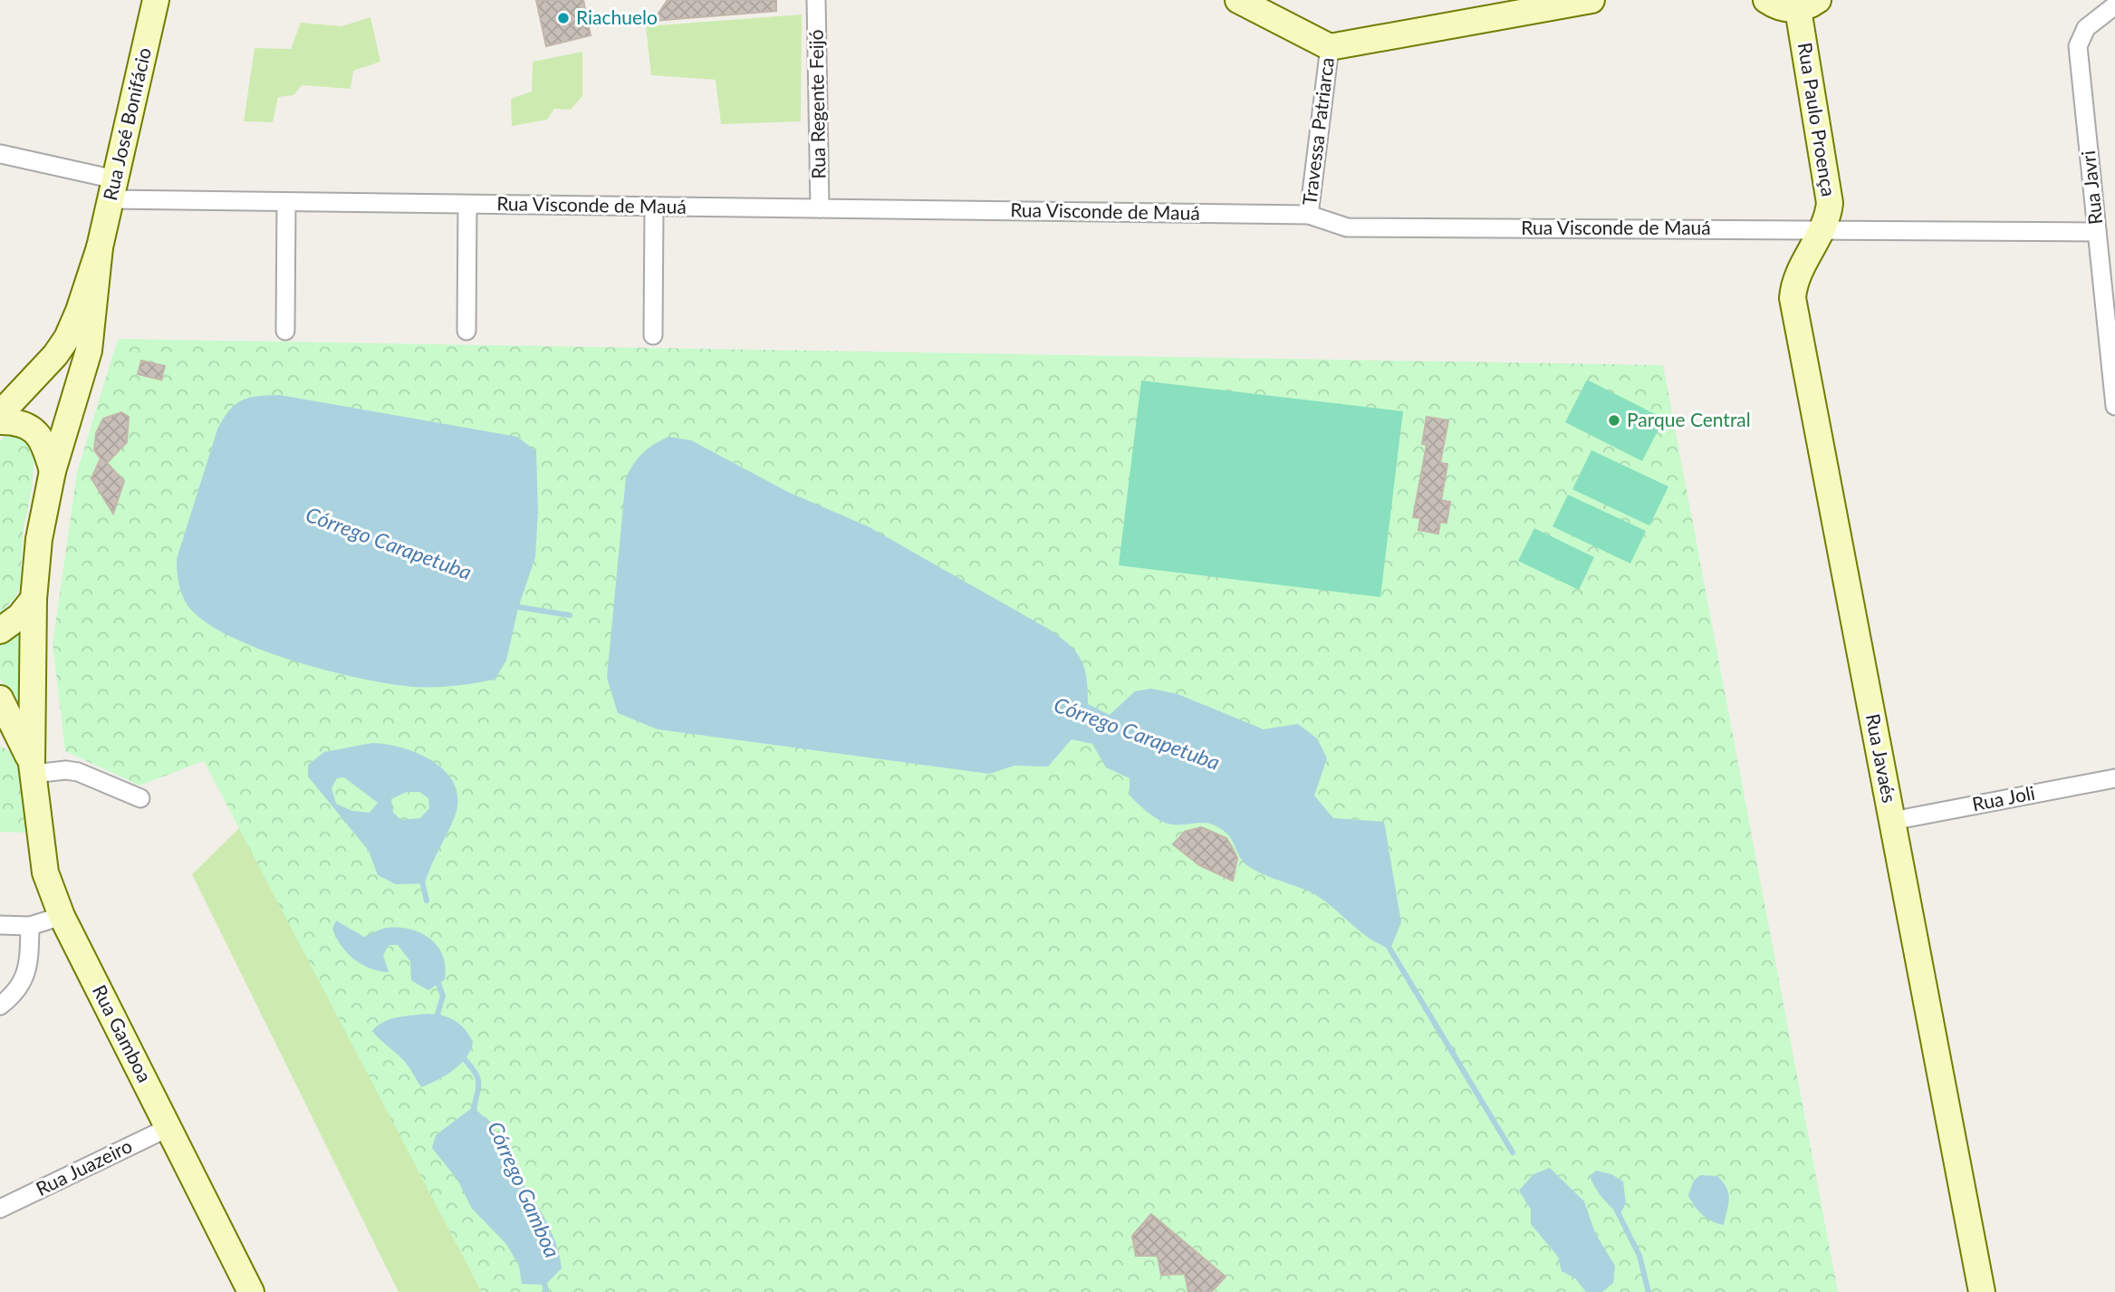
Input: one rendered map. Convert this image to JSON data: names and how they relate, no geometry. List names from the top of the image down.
{
  "streets": {
    "street": [
      "Rua Regente Feijó",
      "Rua Paulo Proença",
      "Rua José Bonifácio",
      "Travessa Patriarca",
      "Rua Javri",
      "Rua Visconde de Mauá",
      "Rua Javaés",
      "Rua Joli",
      "Rua Gamboa",
      "Rua Juazeiro"
    ]
  },
  "crossings": [
    ["Rua Regente Feijó", "Rua Visconde de Mauá"],
    ["Rua Paulo Proença", "Rua Visconde de Mauá"],
    ["Rua Paulo Proença", "Rua Javaés"],
    ["Rua José Bonifácio", "Rua Visconde de Mauá"],
    ["Rua José Bonifácio", "Rua Gamboa"],
    ["Travessa Patriarca", "Rua Visconde de Mauá"],
    ["Rua Javri", "Rua Visconde de Mauá"],
    ["Rua Visconde de Mauá", "Rua Javaés"],
    ["Rua Javaés", "Rua Joli"],
    ["Rua Gamboa", "Rua Juazeiro"]
  ],
  "water": ["Córrego Carapetuba", "Córrego Gamboa"],
  "places": ["Riachuelo", "Parque Central"]
}
